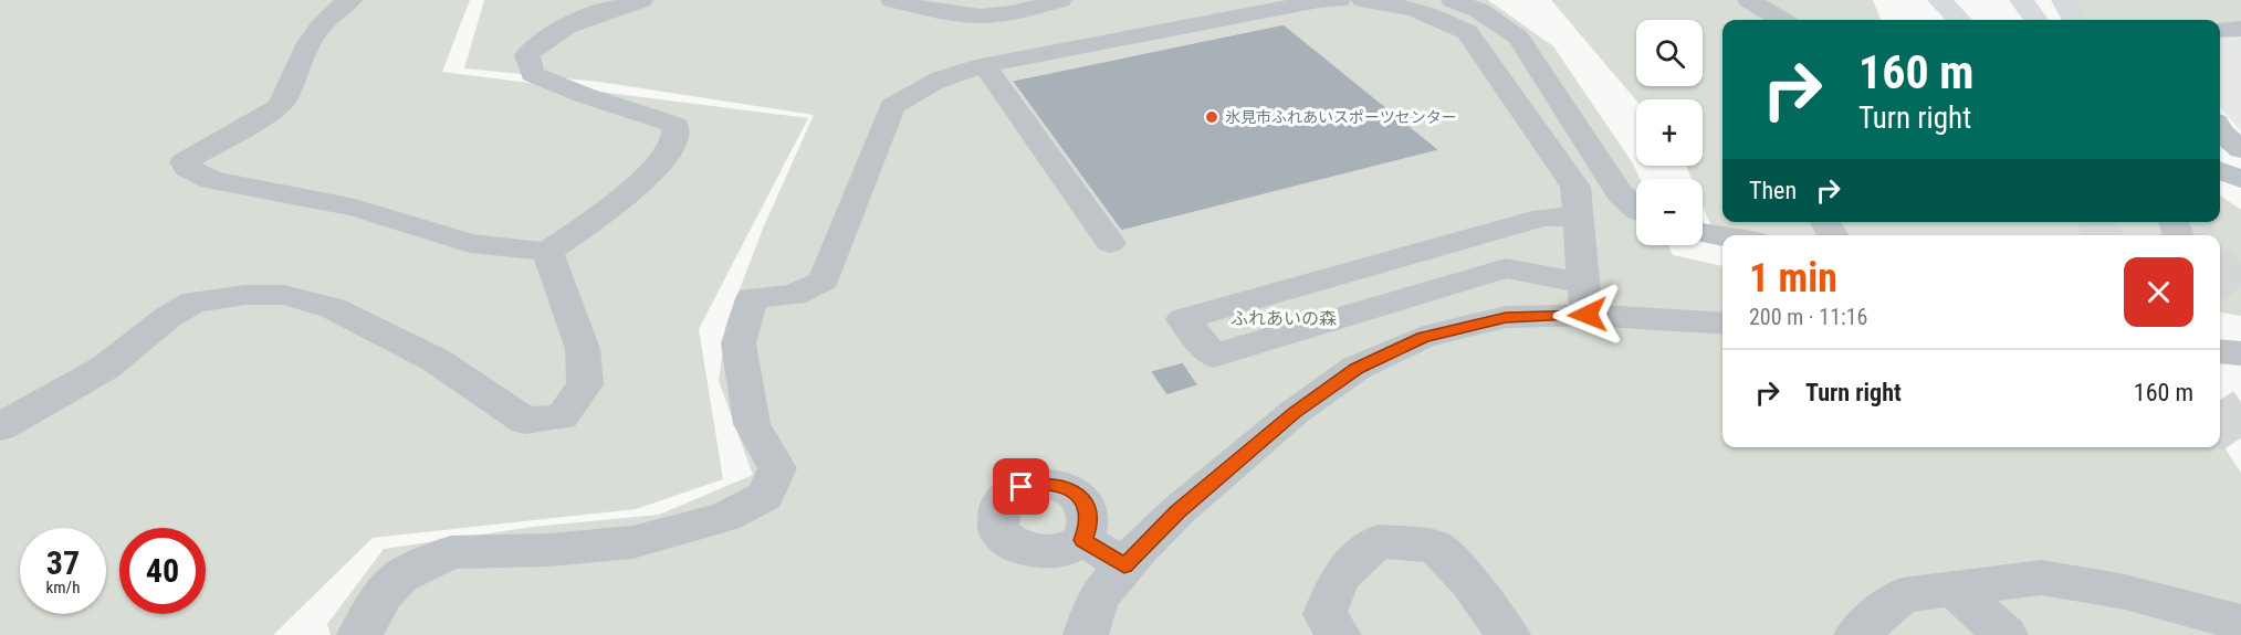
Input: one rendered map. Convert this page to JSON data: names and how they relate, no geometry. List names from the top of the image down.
{
  "parks": ["ふれあいの森"],
  "places": ["氷見市ふれあいスポーツセンター"],
  "page": {
    "map_buttons": ["+", "−"],
    "turn": ["160 m", "Turn right"],
    "then": "Then",
    "heading": ["1 min", "200 m · 11:16"],
    "list": [
      {
        "name": "Turn right",
        "value": "160 m"
      }
    ],
    "speed": "37 km/h",
    "limit": "40"
  }
}
